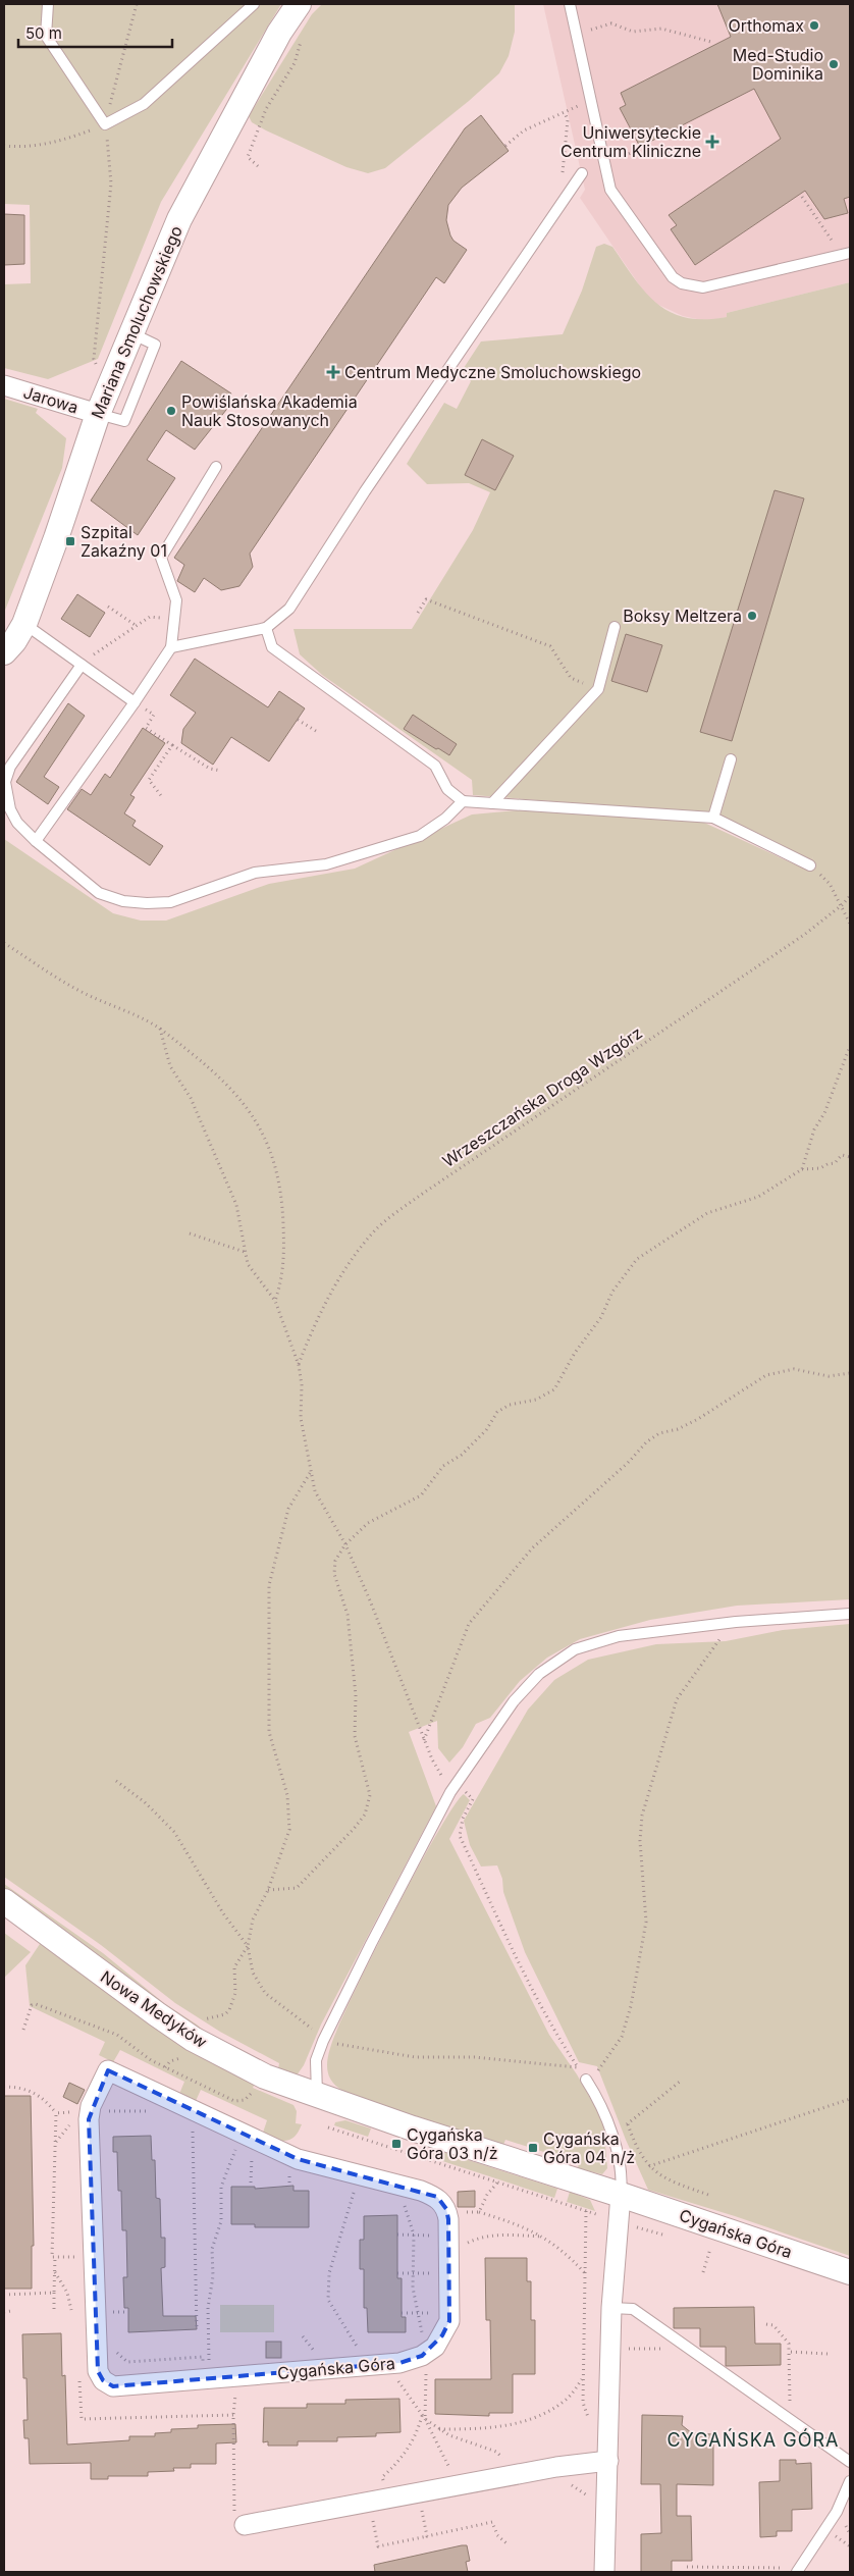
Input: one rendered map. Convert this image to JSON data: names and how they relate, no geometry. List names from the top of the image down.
{
  "streets": {
    "street": [
      "Mariana Smoluchowskiego",
      "Jarowa",
      "Nowa Medyków",
      "Cygańska Góra"
    ],
    "path": ["Wrzeszczańska Droga Wzgórz"]
  },
  "crossings": [
    ["Mariana Smoluchowskiego", "Jarowa"],
    ["Nowa Medyków", "Cygańska Góra"]
  ],
  "districts": ["CYGAŃSKA GÓRA"],
  "places": {
    "other": [
      "Orthomax",
      "Med-Studio Dominika",
      "Powiślańska Akademia Nauk Stosowanych",
      "Boksy Meltzera"
    ],
    "health": ["Uniwersyteckie Centrum Kliniczne", "Centrum Medyczne Smoluchowskiego"],
    "transit": ["Szpital Zakaźny 01", "Cygańska Góra 03 n/ż", "Cygańska Góra 04 n/ż"]
  },
  "scale_bar": "50 m"
}
